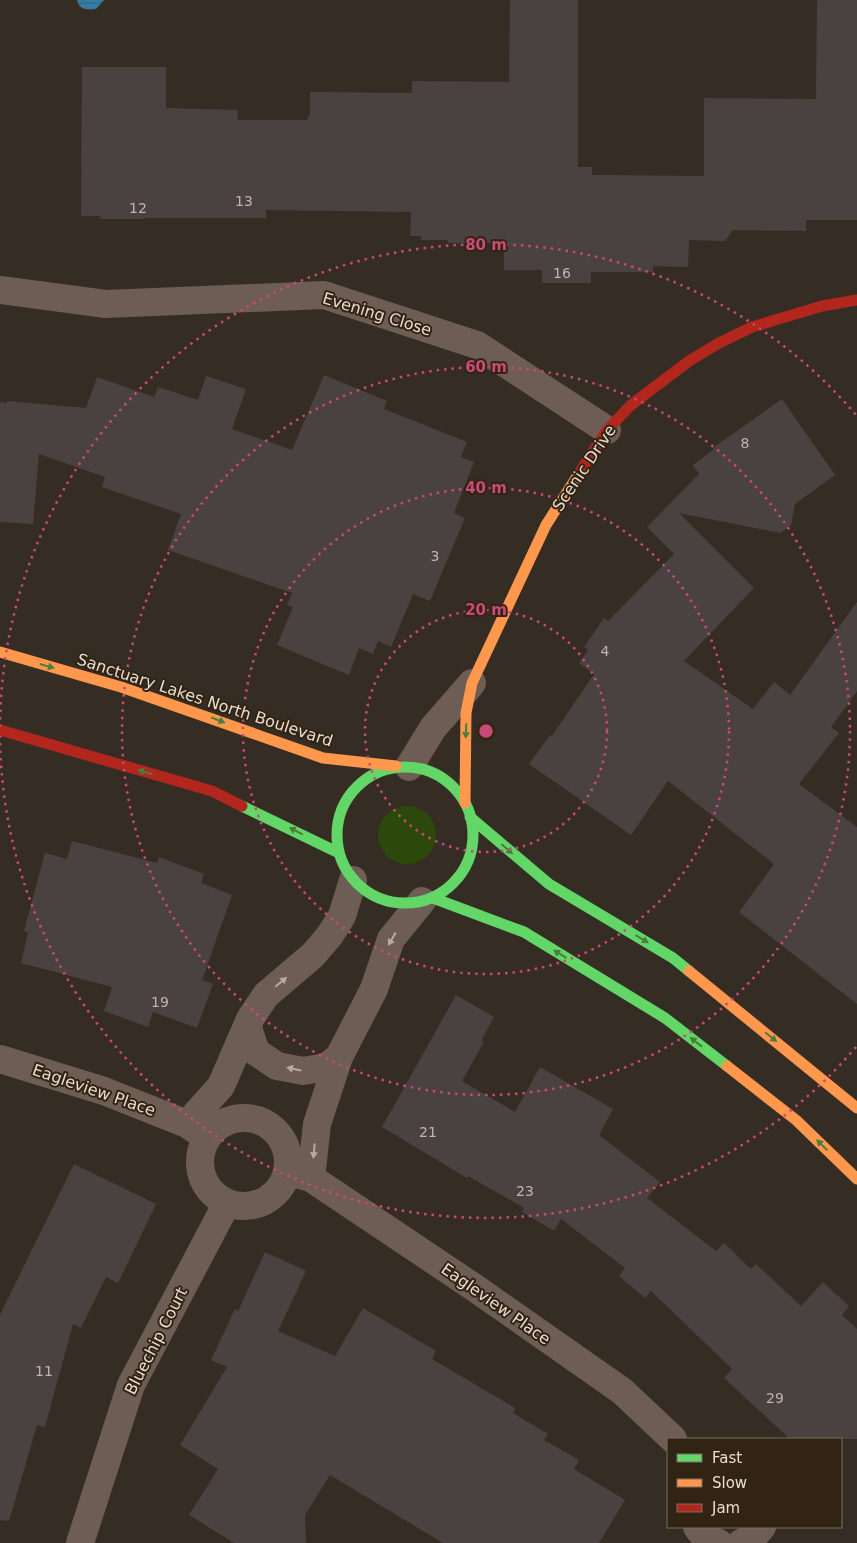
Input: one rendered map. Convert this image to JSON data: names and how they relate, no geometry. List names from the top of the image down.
{
  "streets": {
    "street": [
      "Evening Close",
      "Scenic Drive",
      "Sanctuary Lakes North Boulevard",
      "Eagleview Place",
      "Bluechip Court"
    ]
  },
  "crossings": [
    ["Evening Close", "Scenic Drive"],
    ["Scenic Drive", "Sanctuary Lakes North Boulevard"],
    ["Eagleview Place", "Bluechip Court"]
  ],
  "house_numbers": [
    "13",
    "12",
    "16",
    "8",
    "3",
    "4",
    "19",
    "21",
    "23",
    "11",
    "29"
  ],
  "legend": ["Fast", "Slow", "Jam"],
  "rings": [
    "80 m",
    "60 m",
    "40 m",
    "20 m"
  ]
}
